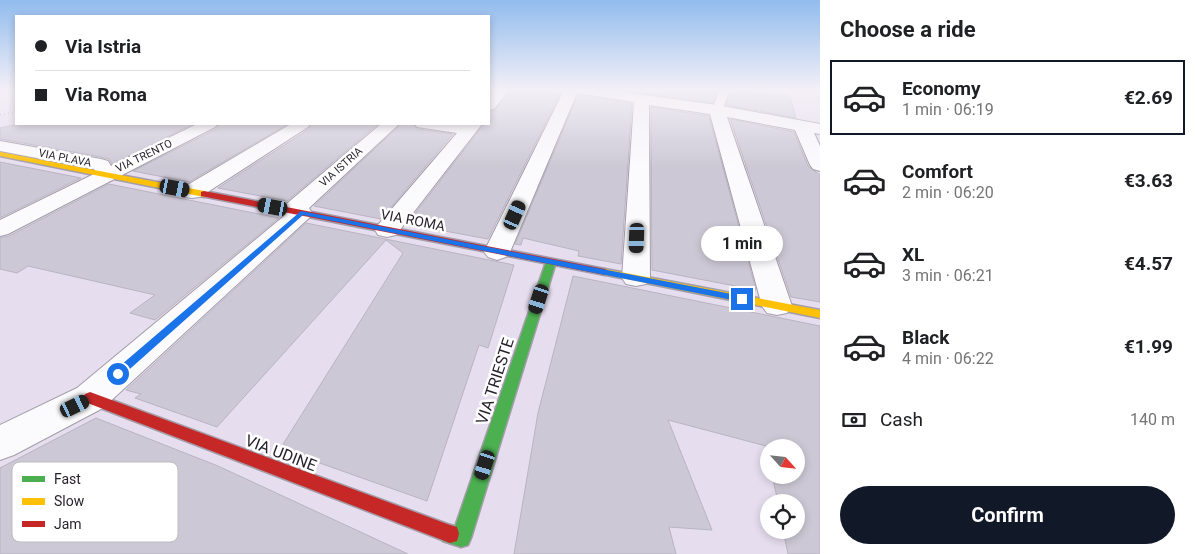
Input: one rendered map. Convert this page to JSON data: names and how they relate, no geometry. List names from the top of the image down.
{
  "streets": {
    "main road": ["VIA ROMA", "VIA TRIESTE", "VIA UDINE"],
    "street": ["VIA TRENTO", "VIA PLAVA", "VIA ISTRIA"]
  },
  "crossings": [
    ["VIA TRENTO", "VIA PLAVA"],
    ["VIA TRENTO", "VIA ROMA"],
    ["VIA PLAVA", "VIA ROMA"],
    ["VIA ISTRIA", "VIA ROMA"],
    ["VIA ISTRIA", "VIA UDINE"],
    ["VIA ROMA", "VIA TRIESTE"],
    ["VIA TRIESTE", "VIA UDINE"]
  ],
  "legend": ["Fast", "Slow", "Jam"],
  "north": "bottom right",
  "page": {
    "heading": "Choose a ride",
    "banner": ["Via Istria", "Via Roma"],
    "list": [
      {
        "name": "Economy",
        "note": "1 min · 06:19",
        "value": "€2.69"
      },
      {
        "name": "Comfort",
        "note": "2 min · 06:20",
        "value": "€3.63"
      },
      {
        "name": "XL",
        "note": "3 min · 06:21",
        "value": "€4.57"
      },
      {
        "name": "Black",
        "note": "4 min · 06:22",
        "value": "€1.99"
      }
    ],
    "bubble": "1 min",
    "pay": ["Cash", "140 m"],
    "buttons": "Confirm"
  }
}
